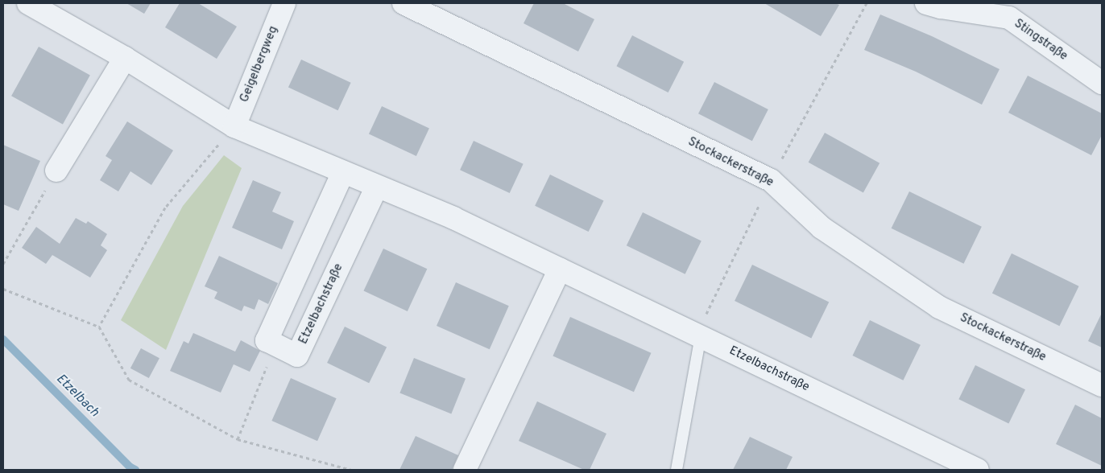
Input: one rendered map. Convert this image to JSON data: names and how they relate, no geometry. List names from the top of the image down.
{
  "streets": {
    "street": [
      "Stingstraße",
      "Geigelbergweg",
      "Stockackerstraße",
      "Etzelbachstraße"
    ]
  },
  "crossings": [
    ["Geigelbergweg", "Etzelbachstraße"]
  ],
  "water": ["Etzelbach"]
}
